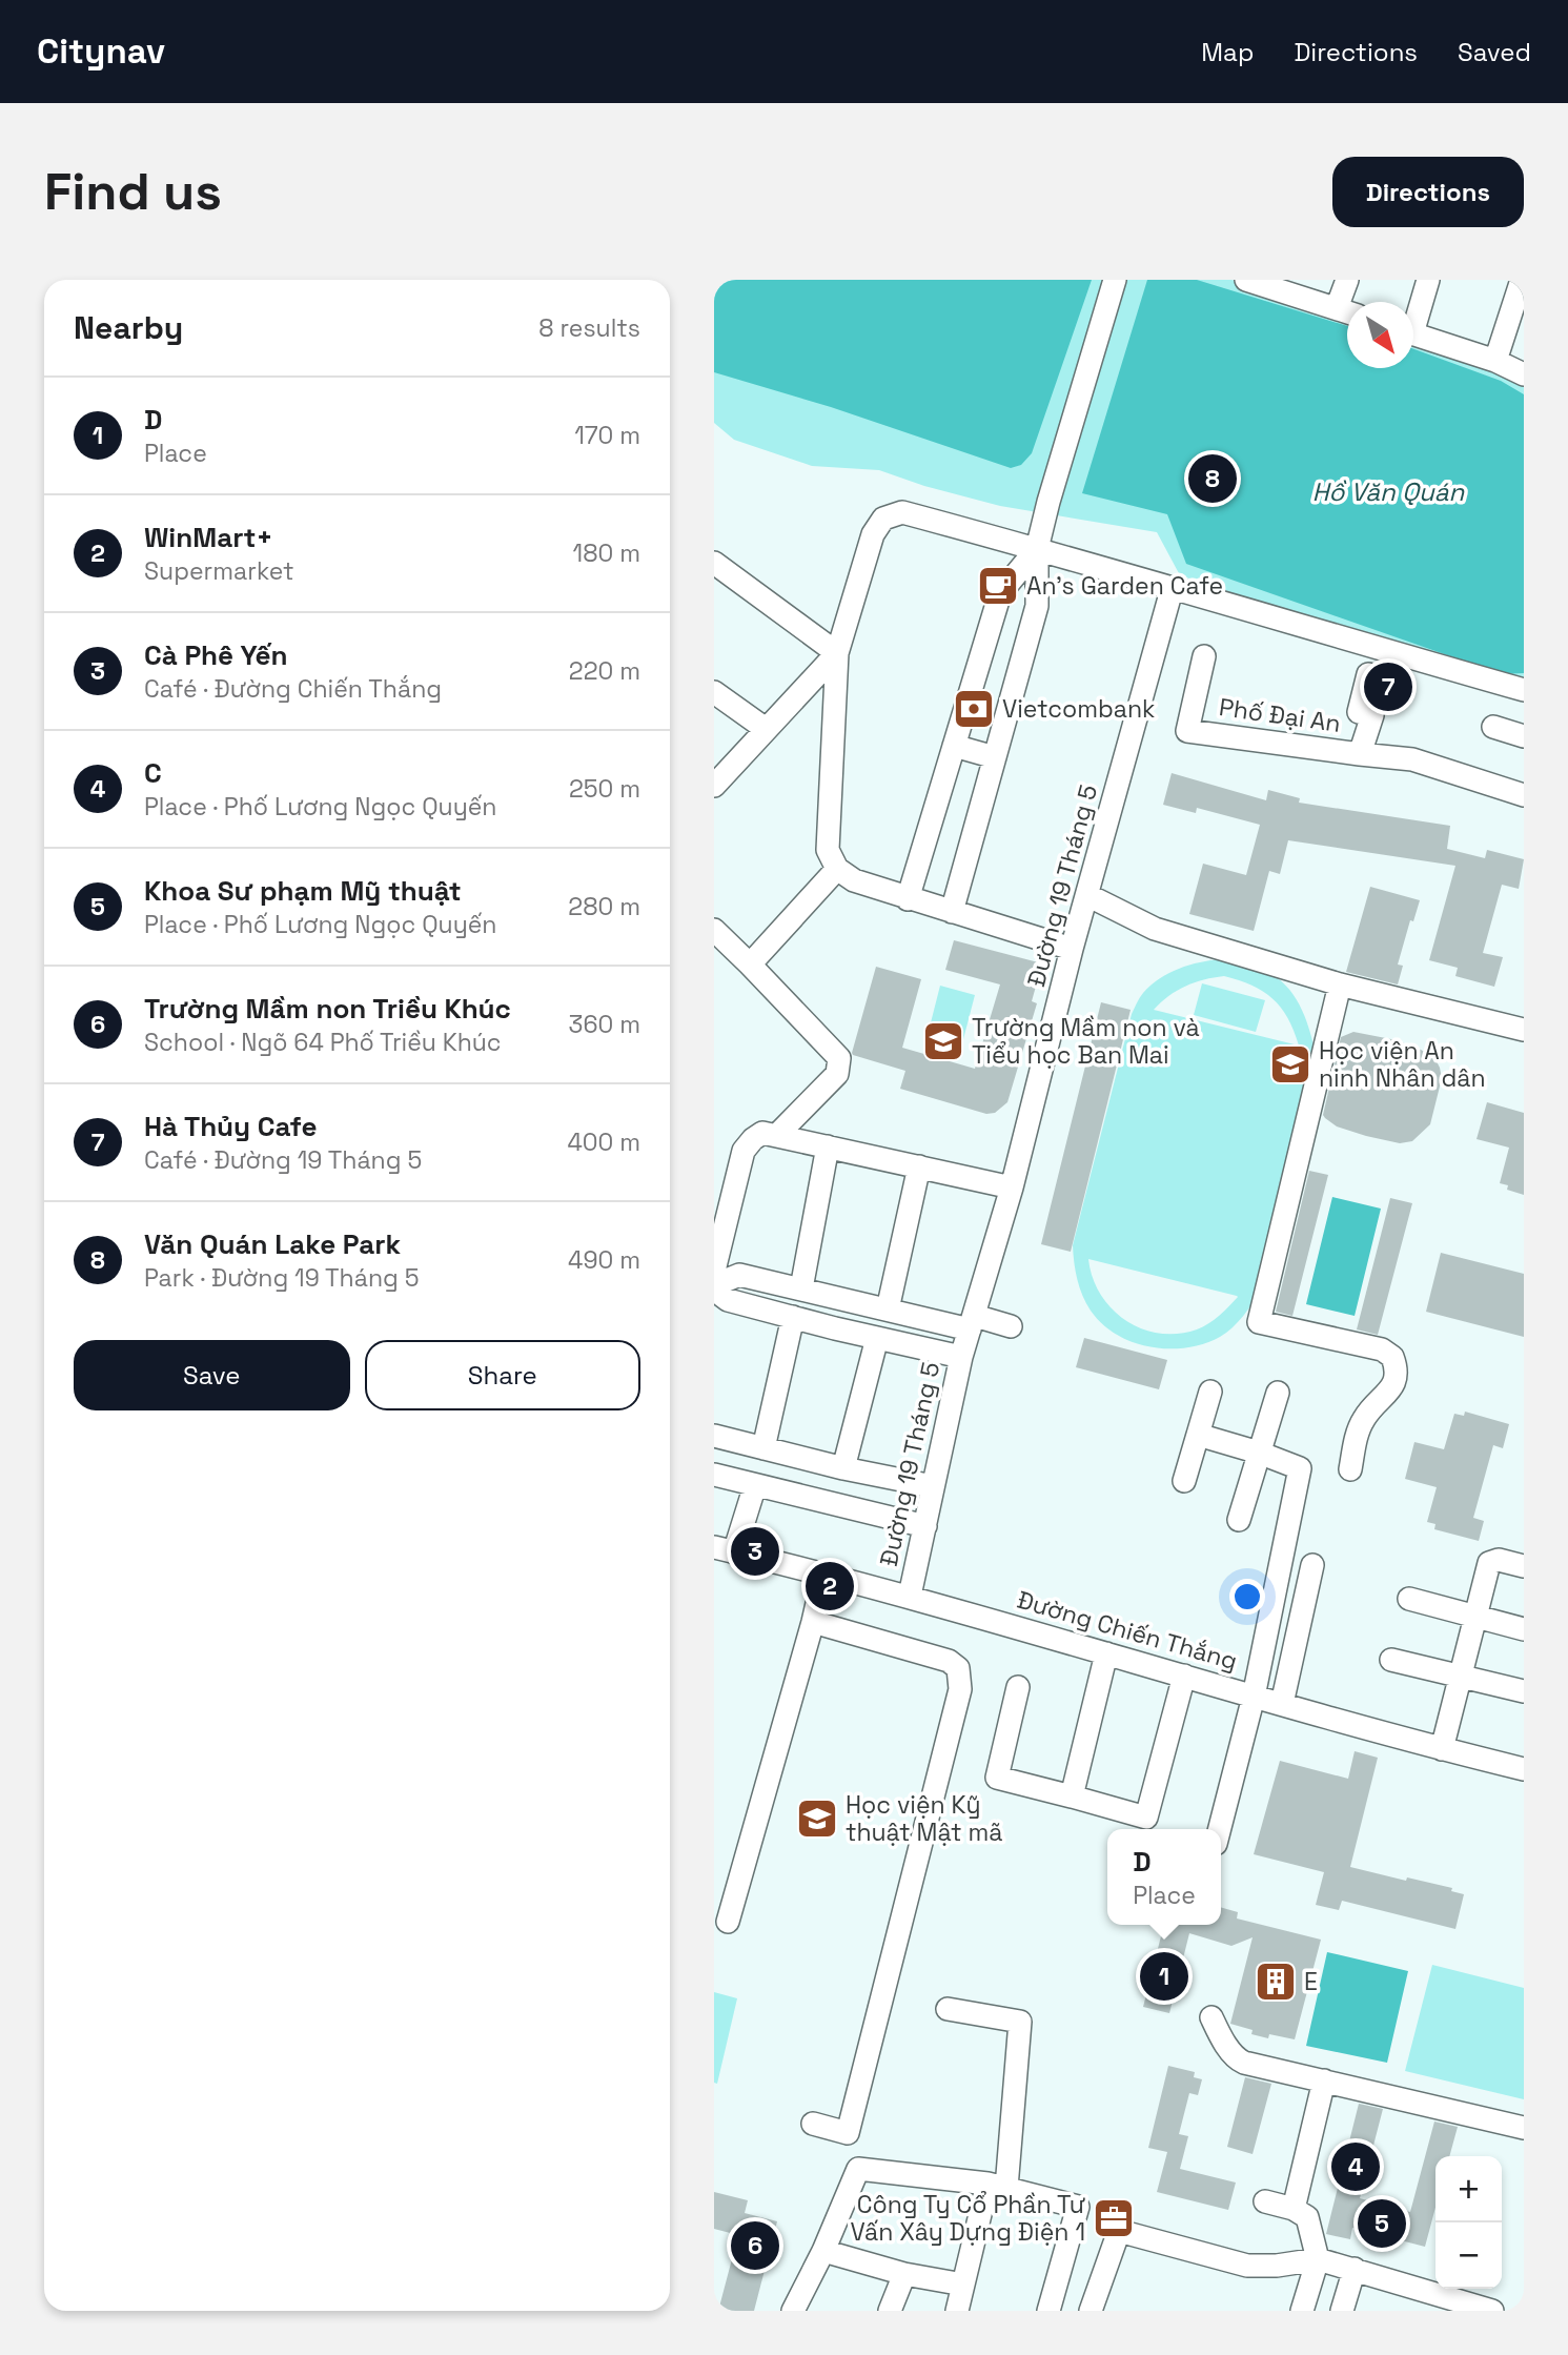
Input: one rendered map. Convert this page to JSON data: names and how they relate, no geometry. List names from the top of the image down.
{
  "streets": {
    "street": ["Phố Đại An", "Đường 19 Tháng 5", "Đường Chiến Thắng"]
  },
  "crossings": [
    ["Đường 19 Tháng 5", "Đường Chiến Thắng"]
  ],
  "water": ["Hồ Văn Quán"],
  "places": {
    "cafe": ["An's Garden Cafe"],
    "bank": ["Vietcombank"],
    "school or university": ["Trường Mầm non và Tiểu học Ban Mai", "Học viện An ninh Nhân dân", "Học viện Kỹ thuật Mật mã"],
    "building": ["E"],
    "office": ["Công Ty Cổ Phần Tư Vấn Xây Dựng Điện 1"]
  },
  "north": "bottom right",
  "page": {
    "header": "Citynav",
    "nav": ["Map", "Directions", "Saved"],
    "buttons": [
      "Directions",
      ["Save", "Share"]
    ],
    "title": "Find us",
    "heading": ["Nearby", "8 results"],
    "list": [
      {
        "mark": "1",
        "name": "D",
        "note": "Place",
        "value": "170 m"
      },
      {
        "mark": "2",
        "name": "WinMart+",
        "note": "Supermarket",
        "value": "180 m"
      },
      {
        "mark": "3",
        "name": "Cà Phê Yến",
        "note": "Café · Đường Chiến Thắng",
        "value": "220 m"
      },
      {
        "mark": "4",
        "name": "C",
        "note": "Place · Phố Lương Ngọc Quyến",
        "value": "250 m"
      },
      {
        "mark": "5",
        "name": "Khoa Sư phạm Mỹ thuật",
        "note": "Place · Phố Lương Ngọc Quyến",
        "value": "280 m"
      },
      {
        "mark": "6",
        "name": "Trường Mầm non Triều Khúc",
        "note": "School · Ngõ 64 Phố Triều Khúc",
        "value": "360 m"
      },
      {
        "mark": "7",
        "name": "Hà Thủy Cafe",
        "note": "Café · Đường 19 Tháng 5",
        "value": "400 m"
      },
      {
        "mark": "8",
        "name": "Văn Quán Lake Park",
        "note": "Park · Đường 19 Tháng 5",
        "value": "490 m"
      }
    ],
    "pins": [
      "8",
      "7",
      "3",
      "2",
      "1",
      "4",
      "5",
      "6"
    ],
    "popup": ["D", "Place"],
    "map_buttons": ["+", "−"]
  }
}
